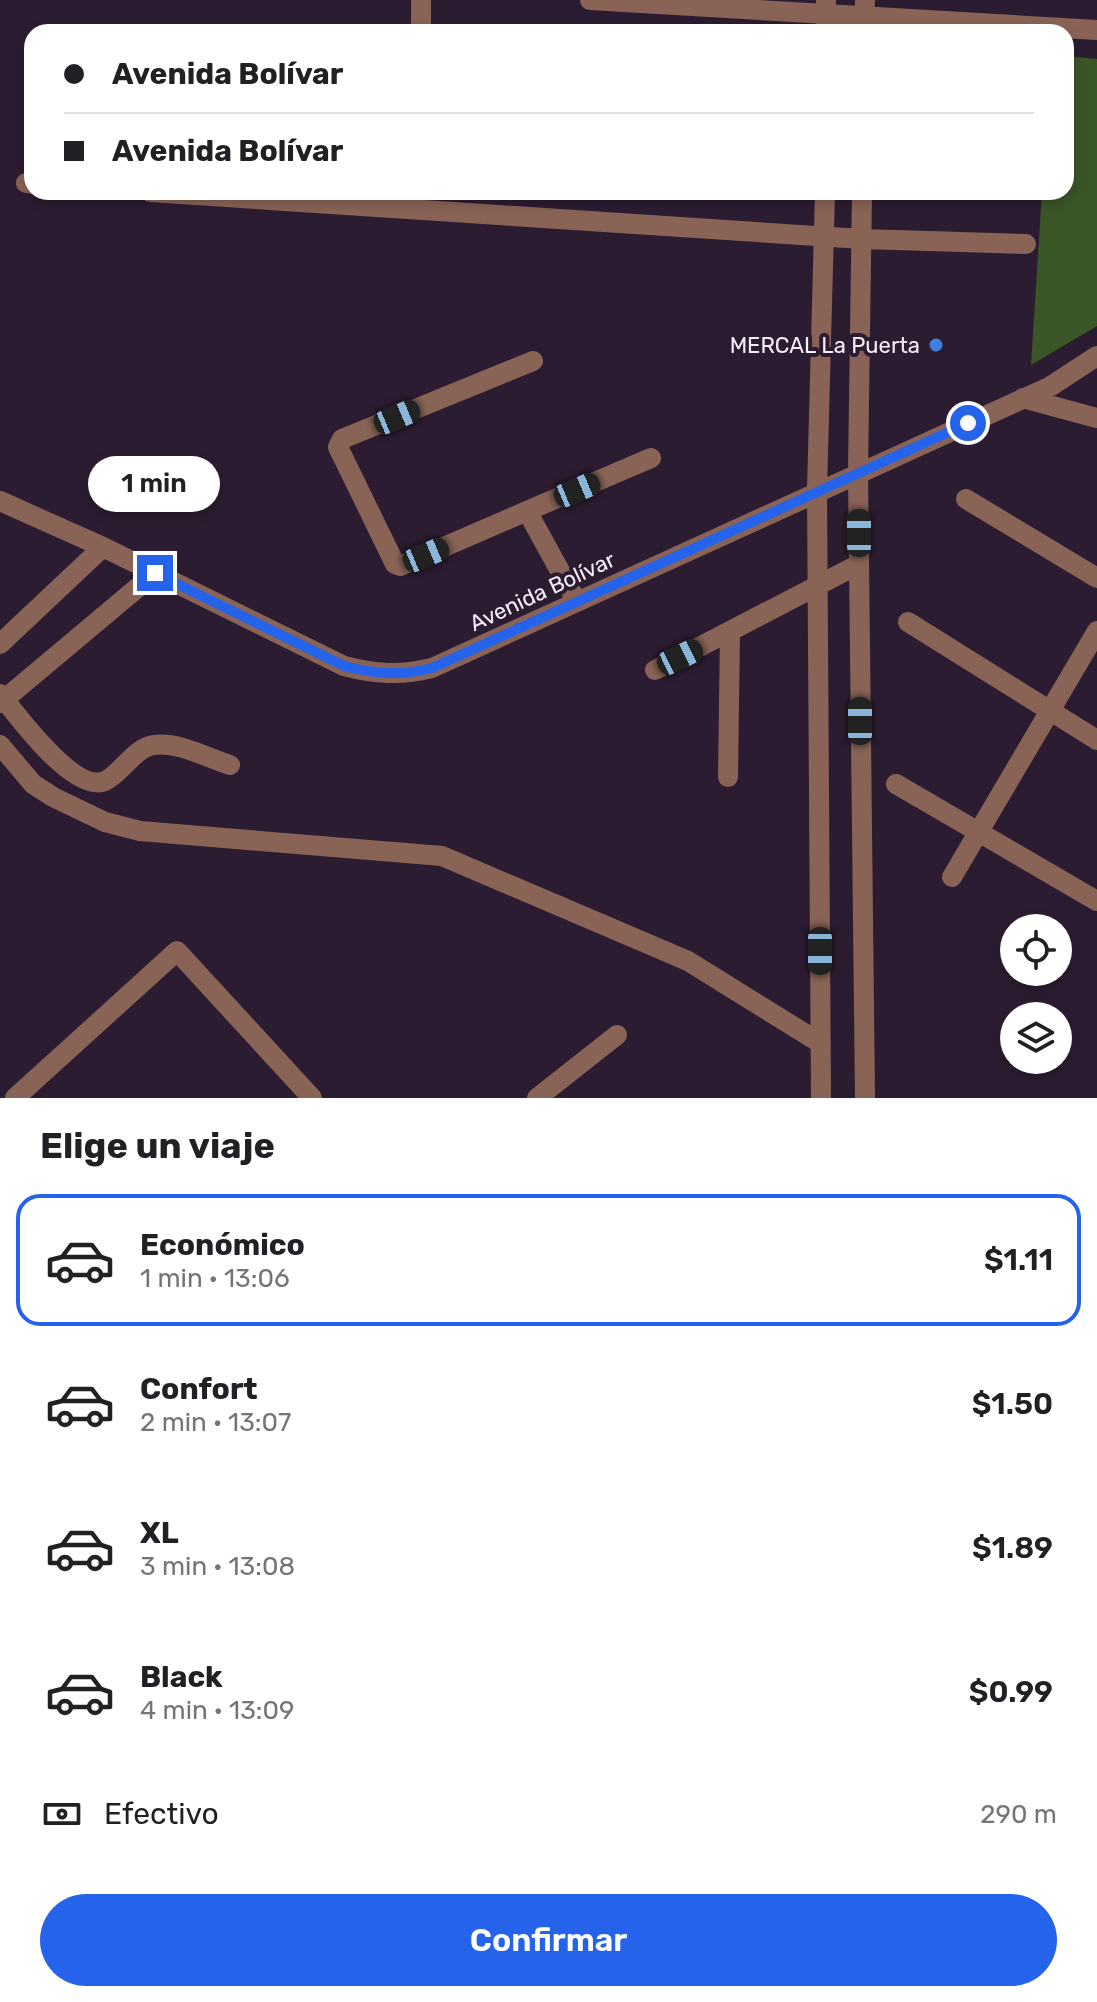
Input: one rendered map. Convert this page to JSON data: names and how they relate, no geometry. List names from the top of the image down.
{
  "streets": {
    "street": ["Avenida Bolívar"]
  },
  "places": ["MERCAL La Puerta"],
  "page": {
    "banner": ["Avenida Bolívar", "Avenida Bolívar"],
    "bubble": "1 min",
    "heading": "Elige un viaje",
    "list": [
      {
        "name": "Económico",
        "note": "1 min · 13:06",
        "value": "$1.11"
      },
      {
        "name": "Confort",
        "note": "2 min · 13:07",
        "value": "$1.50"
      },
      {
        "name": "XL",
        "note": "3 min · 13:08",
        "value": "$1.89"
      },
      {
        "name": "Black",
        "note": "4 min · 13:09",
        "value": "$0.99"
      }
    ],
    "pay": ["Efectivo", "290 m"],
    "buttons": "Confirmar"
  }
}
